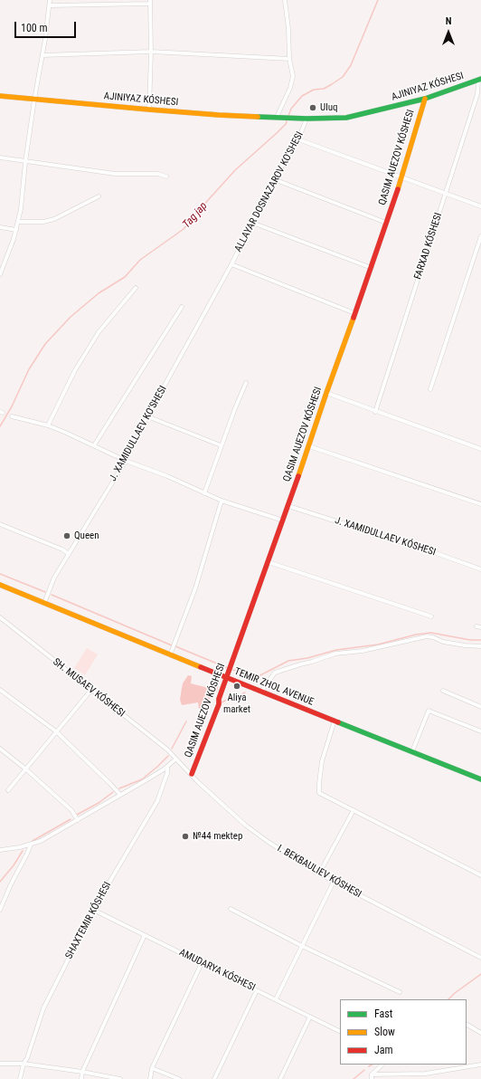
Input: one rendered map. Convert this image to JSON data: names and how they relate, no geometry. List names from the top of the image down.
{
  "streets": {
    "street": [
      "AJINIYAZ KÓSHESI",
      "ALLAYAR DOSNAZAROV KO'SHESI",
      "FARXAD KÓSHESI",
      "J. XAMIDULLAEV KO'SHESI",
      "J. XAMIDULLAEV KÓSHESI",
      "TEMIR ZHOL AVENUE",
      "SH. MUSAEV KÓSHESI",
      "I. BEKBAULIEV KÓSHESI",
      "SHAXTEMIR KÓSHESI",
      "AMUDARYA KÓSHESI"
    ]
  },
  "crossings": [
    ["AJINIYAZ KÓSHESI", "ALLAYAR DOSNAZAROV KO'SHESI"],
    ["AJINIYAZ KÓSHESI", "FARXAD KÓSHESI"],
    ["ALLAYAR DOSNAZAROV KO'SHESI", "J. XAMIDULLAEV KO'SHESI"],
    ["J. XAMIDULLAEV KO'SHESI", "TEMIR ZHOL AVENUE"],
    ["SH. MUSAEV KÓSHESI", "I. BEKBAULIEV KÓSHESI"],
    ["SHAXTEMIR KÓSHESI", "AMUDARYA KÓSHESI"]
  ],
  "water": ["Tag jap"],
  "places": [
    "Uluq",
    "Queen",
    "Aliya market",
    "№44 mektep"
  ],
  "legend": ["Fast", "Slow", "Jam"],
  "scale_bar": "100 m",
  "north": "top"
}
